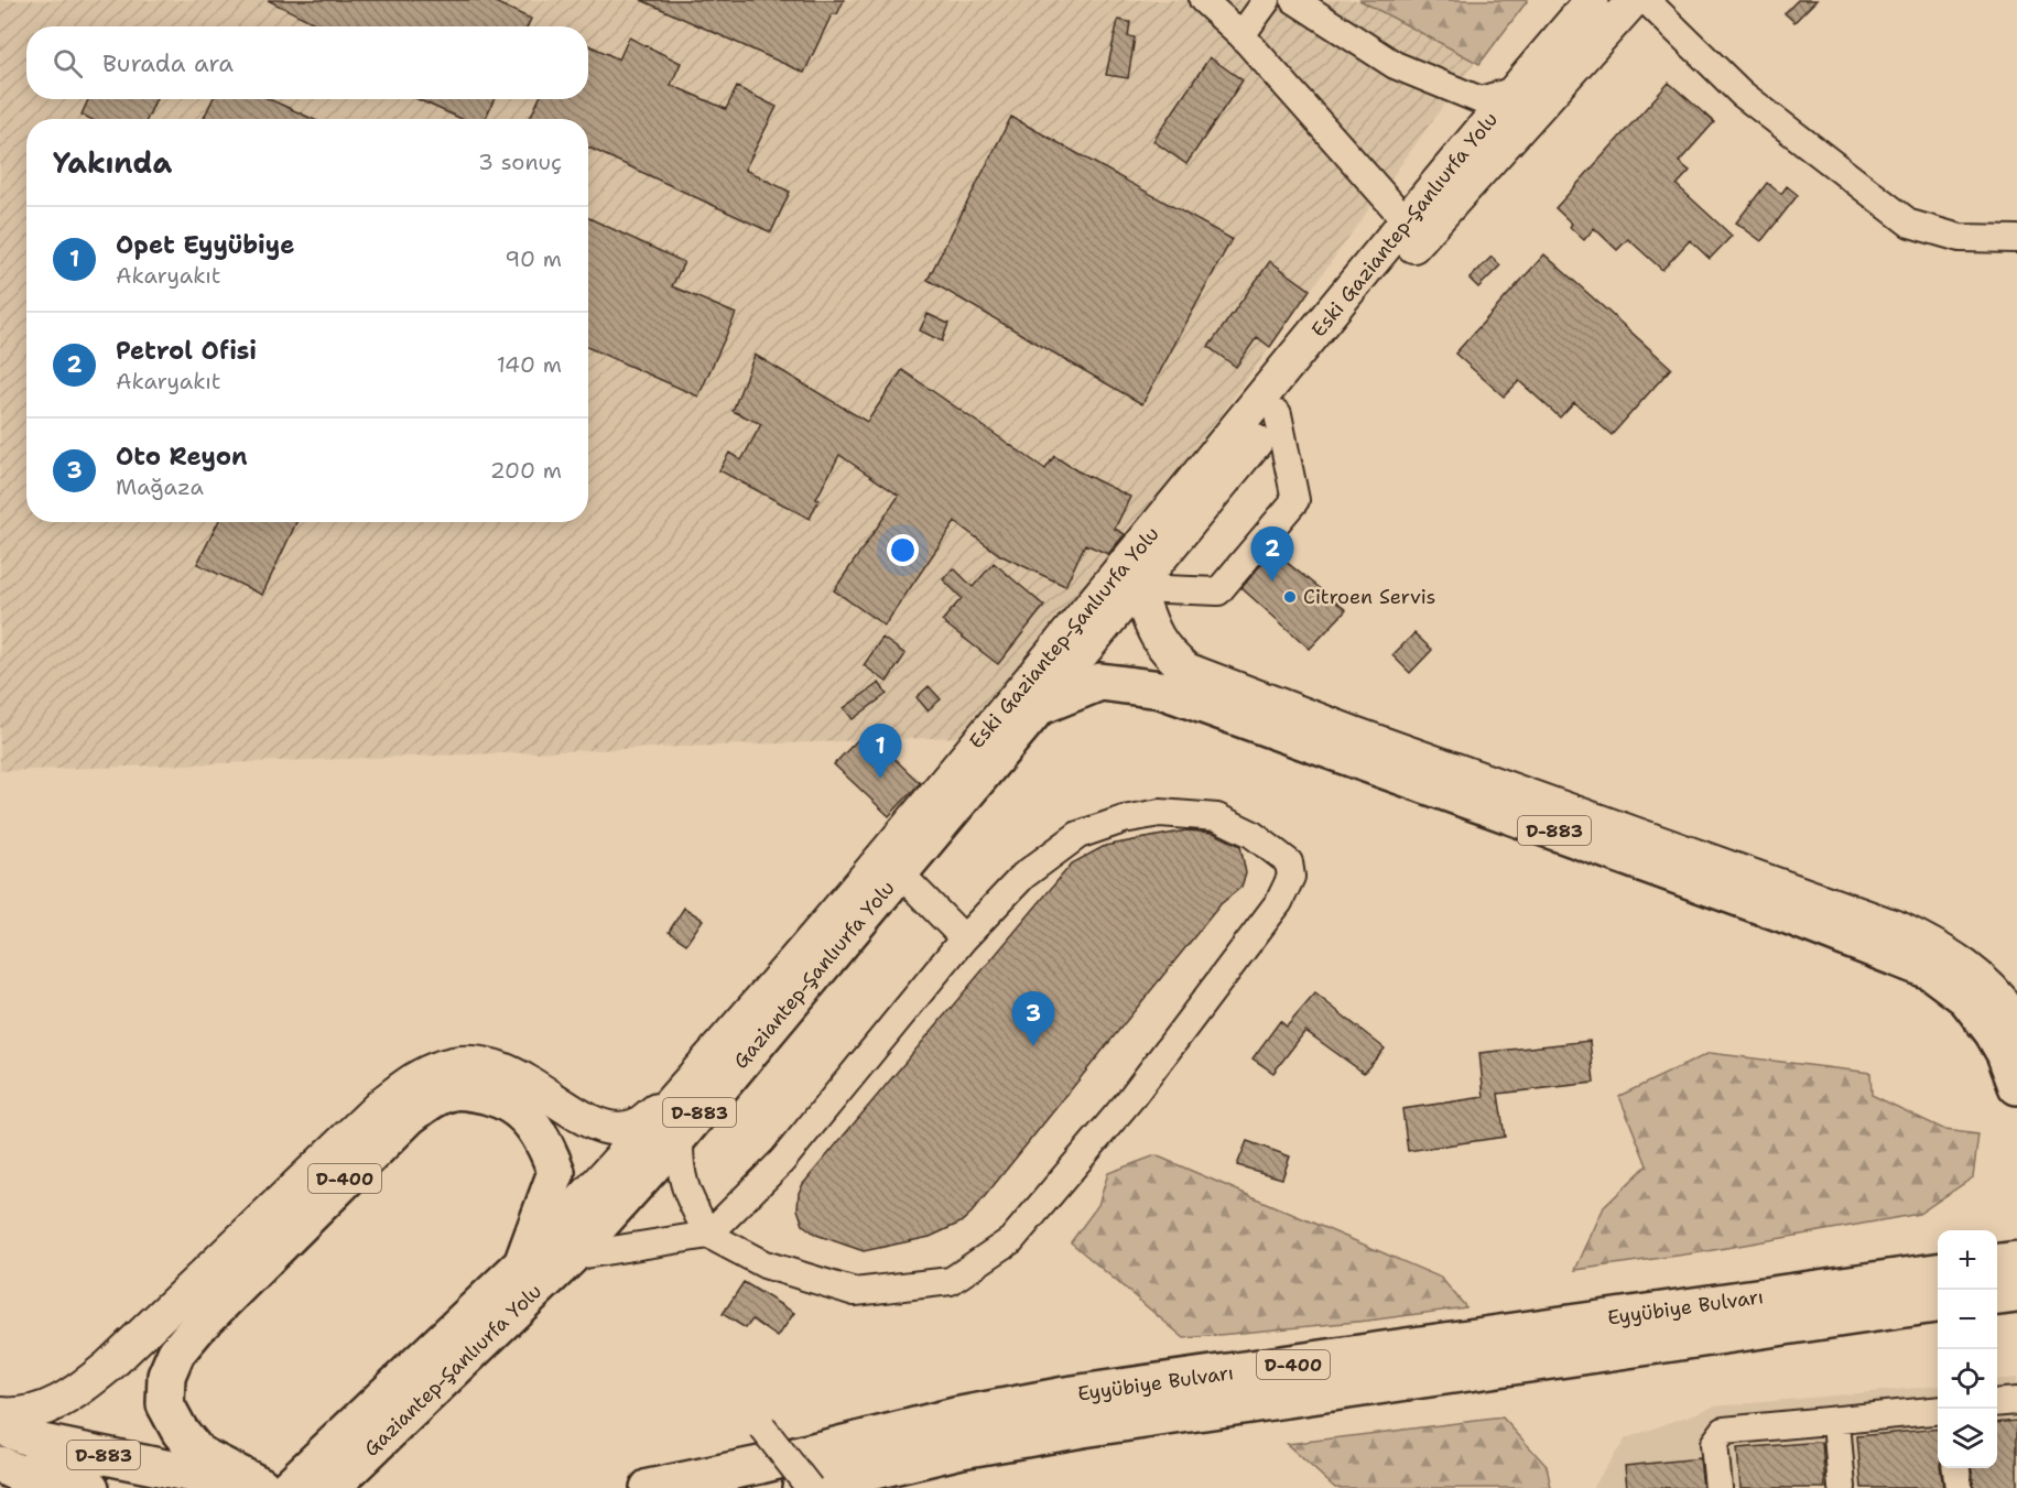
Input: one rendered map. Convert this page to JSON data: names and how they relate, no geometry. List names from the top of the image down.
{
  "streets": {
    "highway": [
      "D-883",
      "Gaziantep-Şanlıurfa Yolu",
      "D-400",
      "Eyyübiye Bulvarı"
    ],
    "main road": ["Eski Gaziantep-Şanlıurfa Yolu"]
  },
  "crossings": [
    ["Eski Gaziantep-Şanlıurfa Yolu", "D-883"],
    ["Eski Gaziantep-Şanlıurfa Yolu", "Gaziantep-Şanlıurfa Yolu"],
    ["Eski Gaziantep-Şanlıurfa Yolu", "D-400"],
    ["D-883", "Gaziantep-Şanlıurfa Yolu"],
    ["D-883", "D-400"],
    ["Gaziantep-Şanlıurfa Yolu", "D-400"]
  ],
  "places": ["Citroen Servis"],
  "page": {
    "search": "Burada ara",
    "heading": ["Yakında", "3 sonuç"],
    "list": [
      {
        "mark": "1",
        "name": "Opet Eyyübiye",
        "note": "Akaryakıt",
        "value": "90 m"
      },
      {
        "mark": "2",
        "name": "Petrol Ofisi",
        "note": "Akaryakıt",
        "value": "140 m"
      },
      {
        "mark": "3",
        "name": "Oto Reyon",
        "note": "Mağaza",
        "value": "200 m"
      }
    ],
    "pins": ["2", "1", "3"],
    "map_buttons": ["+", "−"]
  }
}
